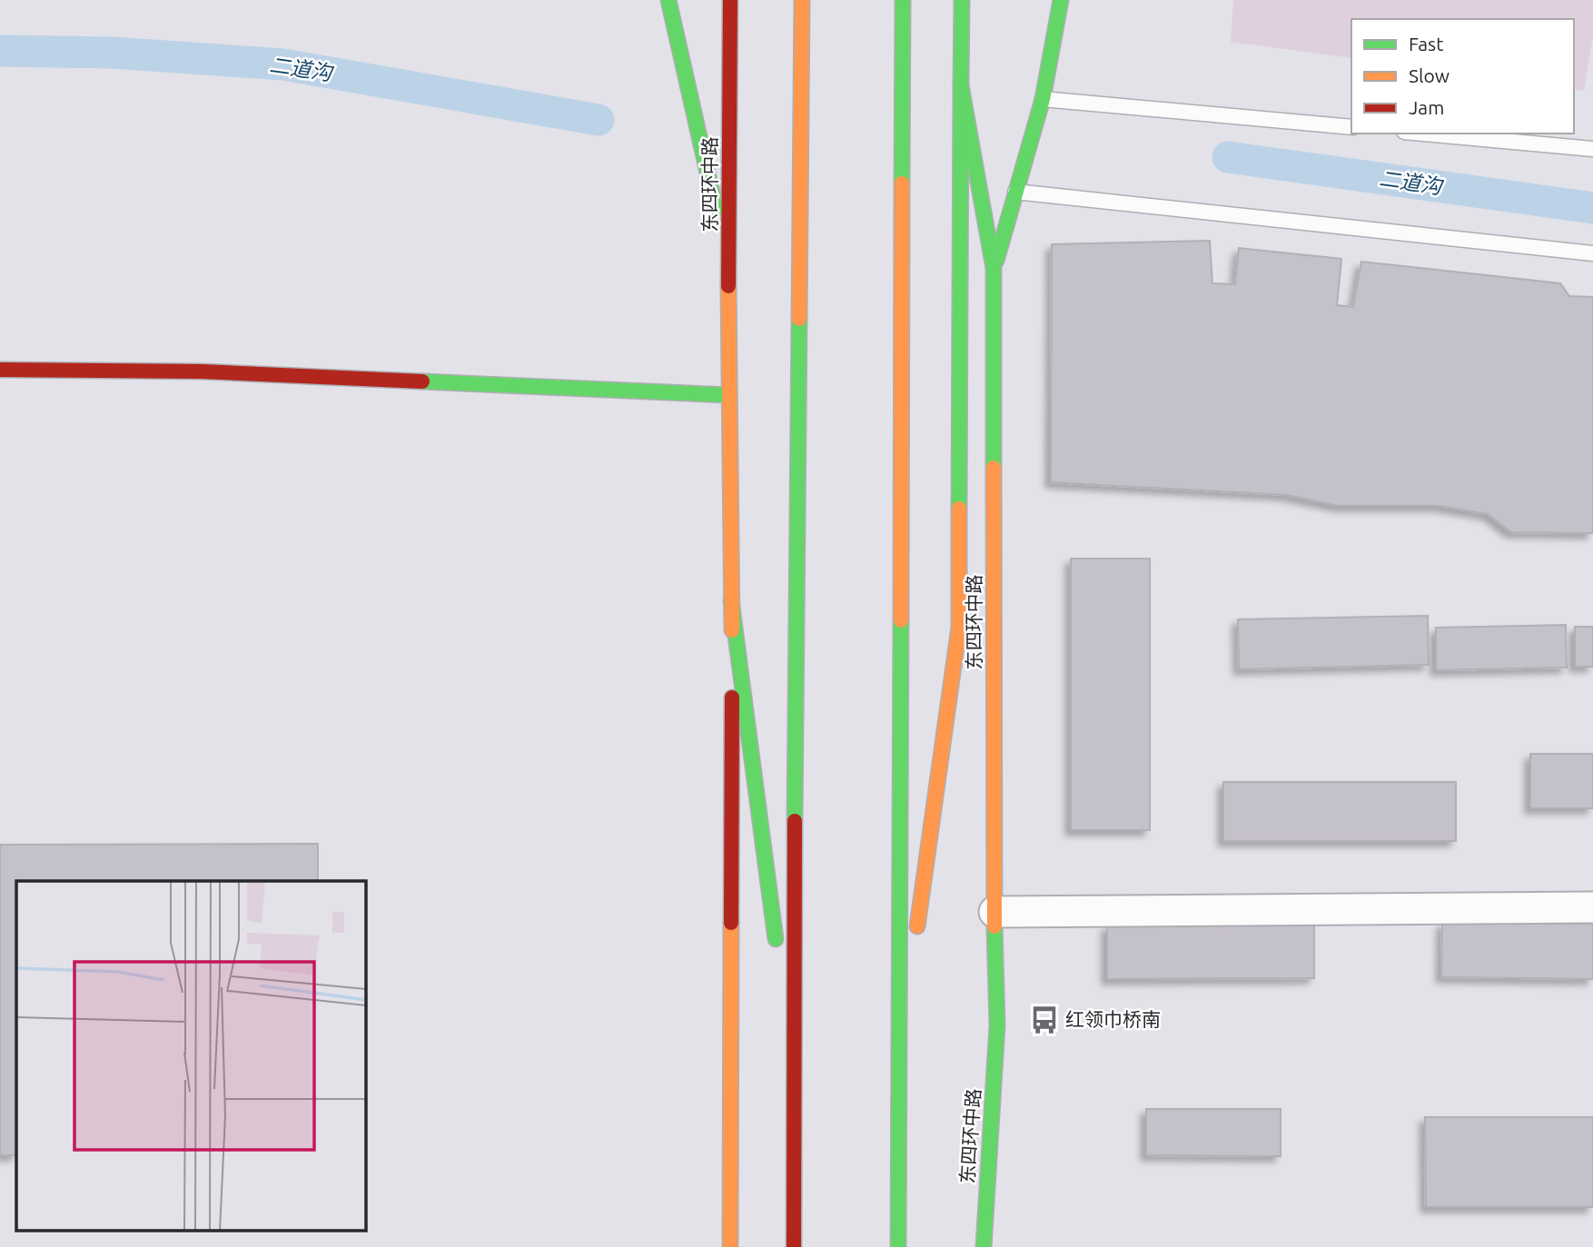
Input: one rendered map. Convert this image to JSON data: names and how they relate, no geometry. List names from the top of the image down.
{
  "streets": {
    "main road": ["东四环中路"]
  },
  "water": ["二道沟"],
  "places": {
    "bus stop": ["红领巾桥南"]
  },
  "legend": ["Fast", "Slow", "Jam"]
}
